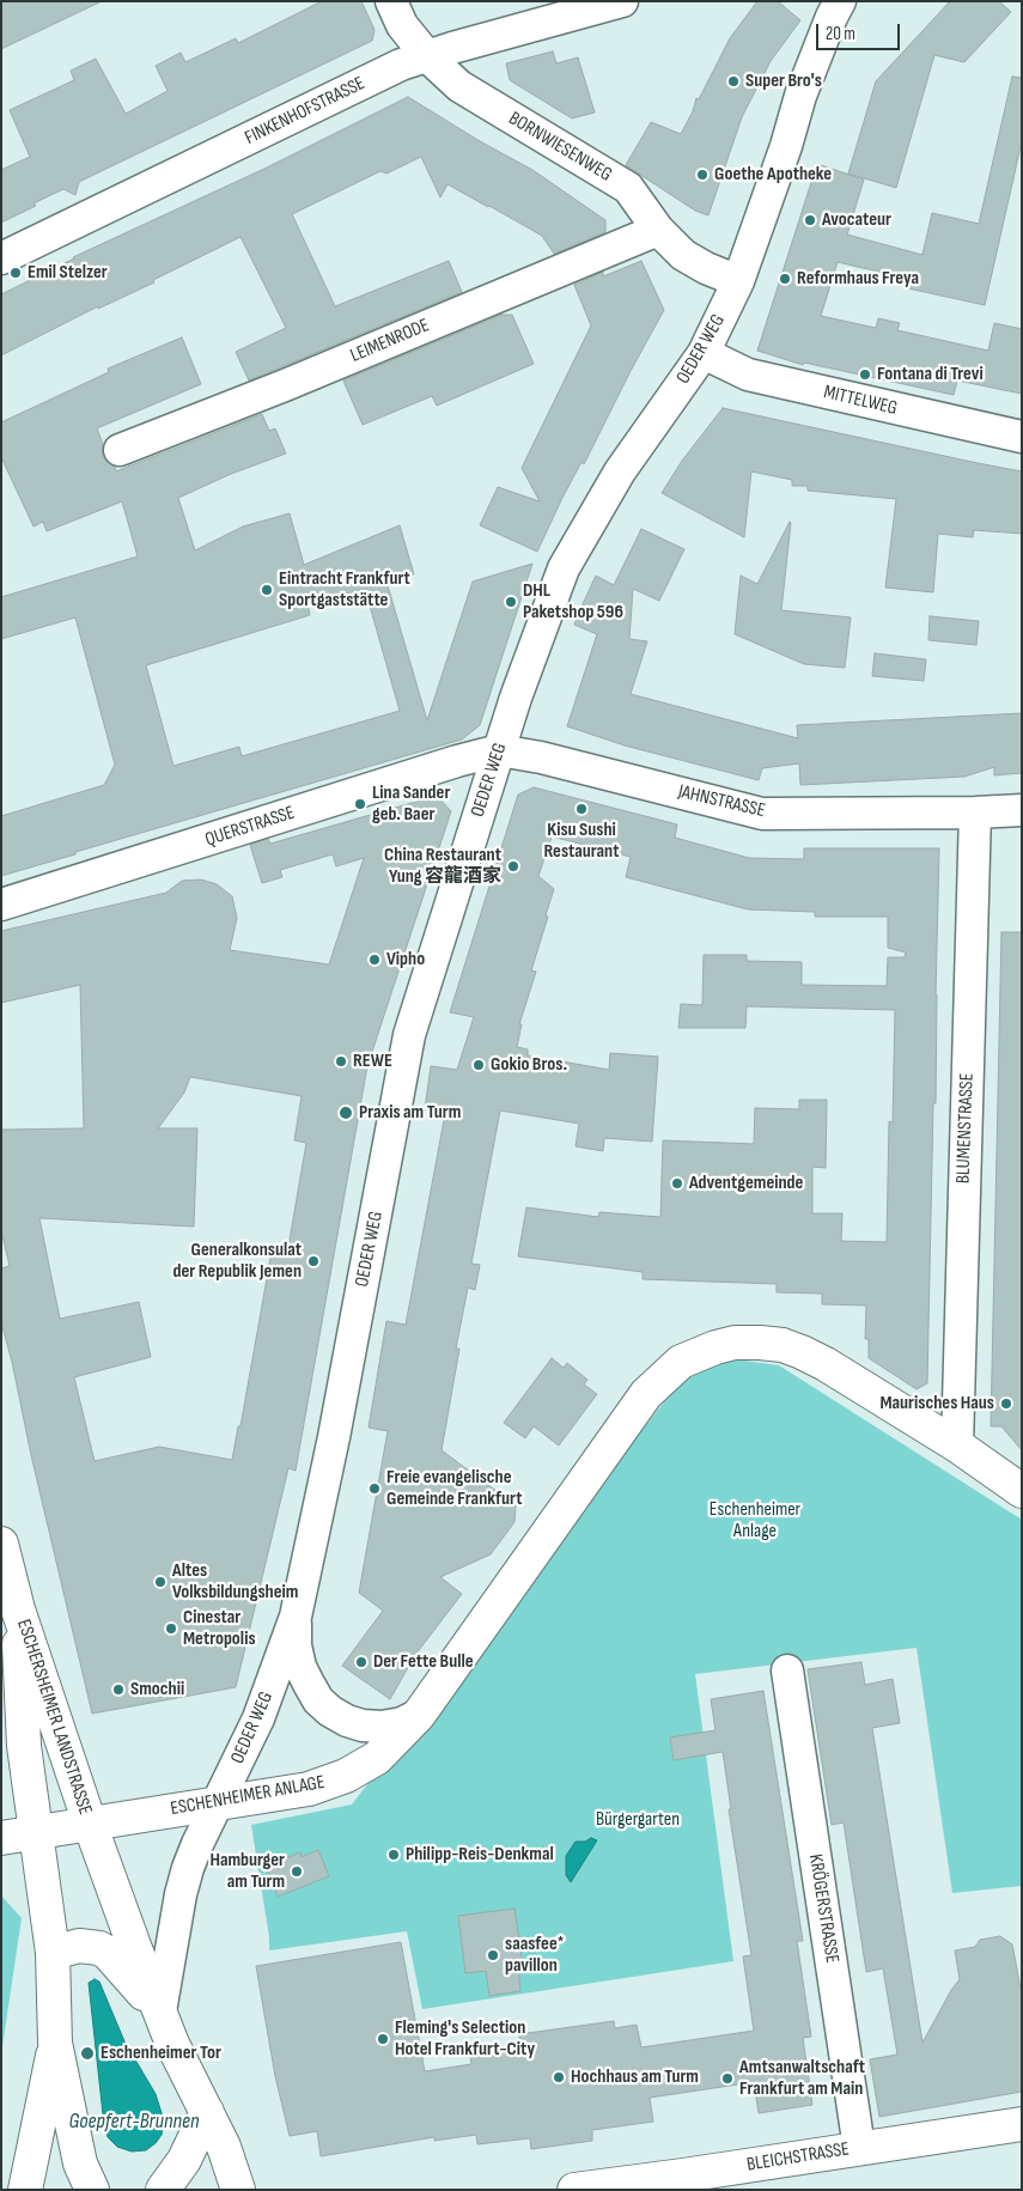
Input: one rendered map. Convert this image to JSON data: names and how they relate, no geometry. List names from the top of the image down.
{
  "streets": {
    "main road": ["ESCHERSHEIMER LANDSTRASSE", "ESCHENHEIMER ANLAGE", "BLEICHSTRASSE"],
    "street": [
      "FINKENHOFSTRASSE",
      "BORNWIESENWEG",
      "LEIMENRODE",
      "OEDER WEG",
      "MITTELWEG",
      "JAHNSTRASSE",
      "QUERSTRASSE",
      "BLUMENSTRASSE",
      "KRÖGERSTRASSE"
    ]
  },
  "crossings": [
    ["FINKENHOFSTRASSE", "BORNWIESENWEG"],
    ["BORNWIESENWEG", "LEIMENRODE"],
    ["BORNWIESENWEG", "OEDER WEG"],
    ["OEDER WEG", "MITTELWEG"],
    ["OEDER WEG", "JAHNSTRASSE"],
    ["OEDER WEG", "QUERSTRASSE"],
    ["OEDER WEG", "ESCHENHEIMER ANLAGE"],
    ["JAHNSTRASSE", "QUERSTRASSE"],
    ["JAHNSTRASSE", "BLUMENSTRASSE"],
    ["BLUMENSTRASSE", "ESCHENHEIMER ANLAGE"],
    ["ESCHERSHEIMER LANDSTRASSE", "ESCHENHEIMER ANLAGE"],
    ["KRÖGERSTRASSE", "BLEICHSTRASSE"]
  ],
  "water": ["Goepfert-Brunnen"],
  "parks": ["Eschenheimer Anlage", "Bürgergarten"],
  "places": [
    "Super Bro's",
    "Goethe Apotheke",
    "Avocateur",
    "Emil Stelzer",
    "Reformhaus Freya",
    "Fontana di Trevi",
    "Eintracht Frankfurt Sportgaststätte",
    "DHL Paketshop 596",
    "Lina Sander geb. Baer",
    "Kisu Sushi Restaurant",
    "China Restaurant Yung 容龍酒家",
    "Vipho",
    "REWE",
    "Gokio Bros.",
    "Praxis am Turm",
    "Adventgemeinde",
    "Generalkonsulat der Republik Jemen",
    "Maurisches Haus",
    "Freie evangelische Gemeinde Frankfurt",
    "Altes Volksbildungsheim",
    "Cinestar Metropolis",
    "Der Fette Bulle",
    "Smochii",
    "Philipp-Reis-Denkmal",
    "Hamburger am Turm",
    "saasfee* pavillon",
    "Fleming's Selection Hotel Frankfurt-City",
    "Eschenheimer Tor",
    "Hochhaus am Turm",
    "Amtsanwaltschaft Frankfurt am Main"
  ],
  "scale_bar": "20 m"
}
